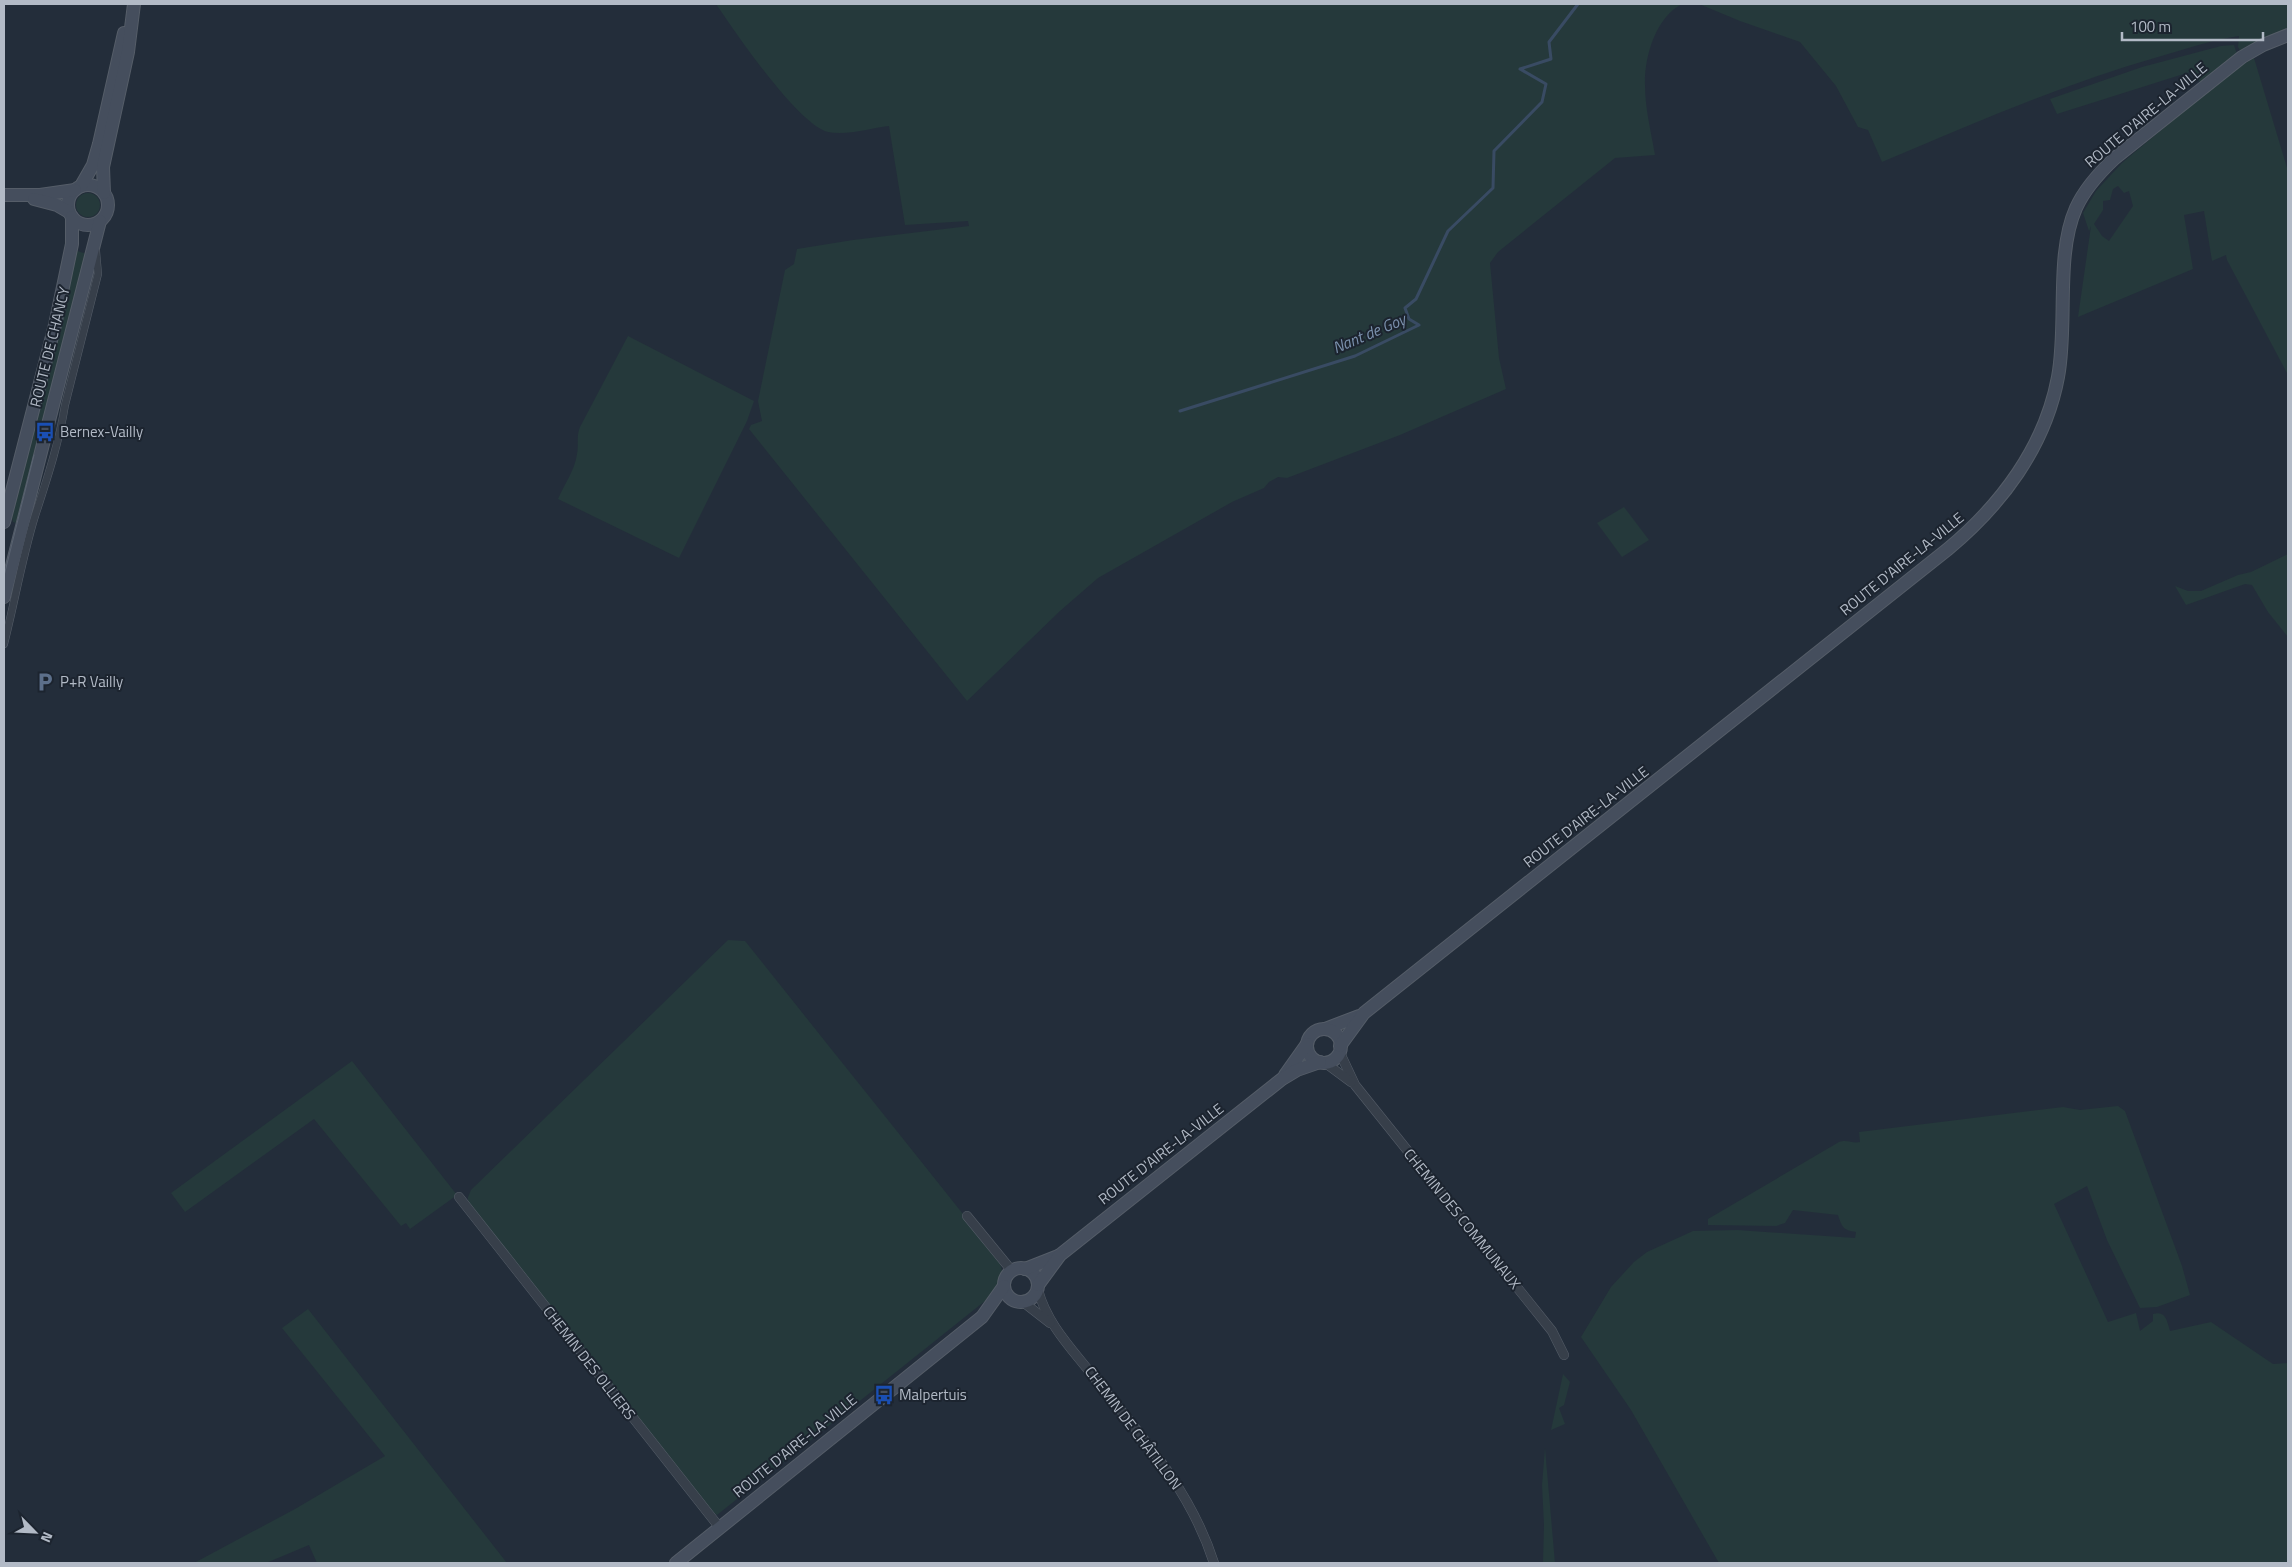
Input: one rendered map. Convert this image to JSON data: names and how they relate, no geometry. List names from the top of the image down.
{
  "streets": {
    "main road": ["ROUTE D'AIRE-LA-VILLE", "ROUTE DE CHANCY"],
    "street": ["CHEMIN DES COMMUNAUX", "CHEMIN DES OLLIERS", "CHEMIN DE CHÂTILLON"]
  },
  "crossings": [
    ["ROUTE D'AIRE-LA-VILLE", "CHEMIN DES COMMUNAUX"],
    ["ROUTE D'AIRE-LA-VILLE", "CHEMIN DES OLLIERS"],
    ["ROUTE D'AIRE-LA-VILLE", "CHEMIN DE CHÂTILLON"]
  ],
  "water": ["Nant de Goy"],
  "places": {
    "bus stop": ["Bernex-Vailly", "Malpertuis"],
    "parking": ["P+R Vailly"]
  },
  "scale_bar": "100 m",
  "north": "bottom right"
}
